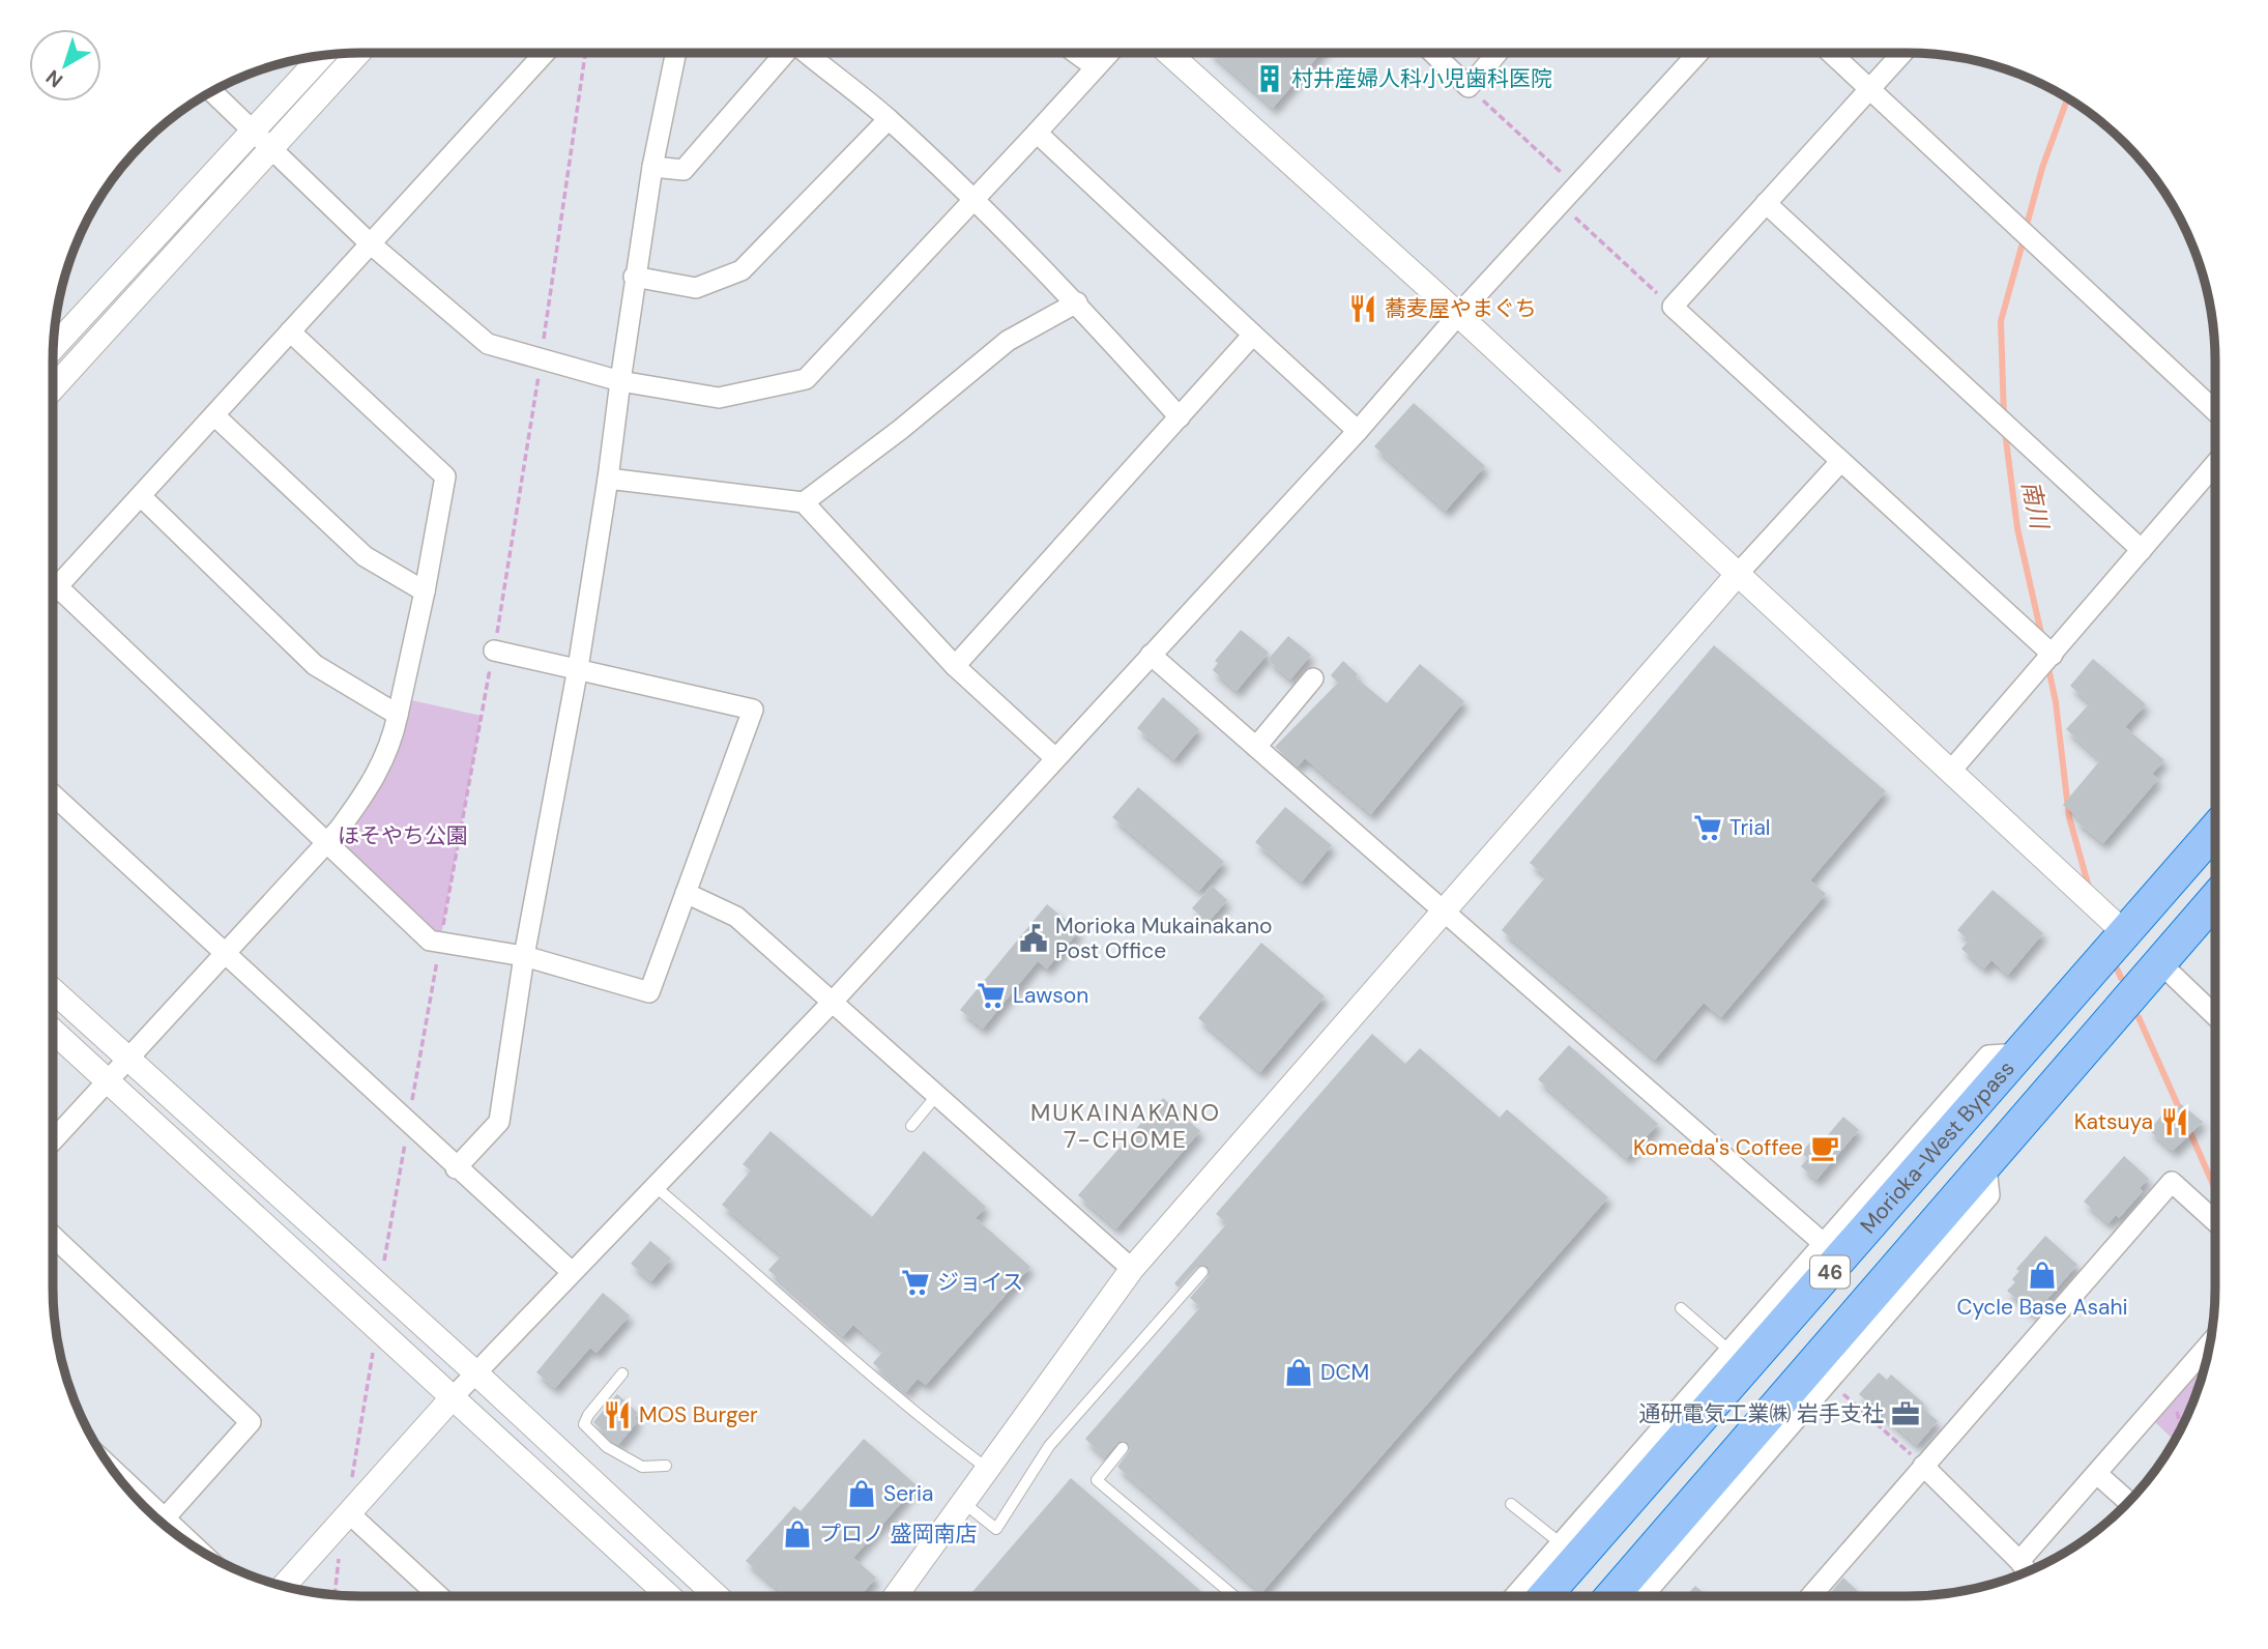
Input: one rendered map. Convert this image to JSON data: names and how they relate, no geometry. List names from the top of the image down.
{
  "streets": {
    "highway": ["Morioka-West Bypass", "46"]
  },
  "districts": ["MUKAINAKANO 7-CHOME"],
  "water": ["南川"],
  "parks": ["ほそやち公園"],
  "places": {
    "building": ["村井産婦人科小児歯科医院"],
    "restaurant": ["蕎麦屋やまぐち", "Katsuya", "MOS Burger"],
    "supermarket": ["Trial", "Lawson", "ジョイス"],
    "public building": ["Morioka Mukainakano Post Office"],
    "cafe": ["Komeda's Coffee"],
    "shop": [
      "Cycle Base Asahi",
      "DCM",
      "Seria",
      "プロノ 盛岡南店"
    ],
    "office": ["通研電気工業㈱ 岩手支社"]
  },
  "north": "bottom left"
}
